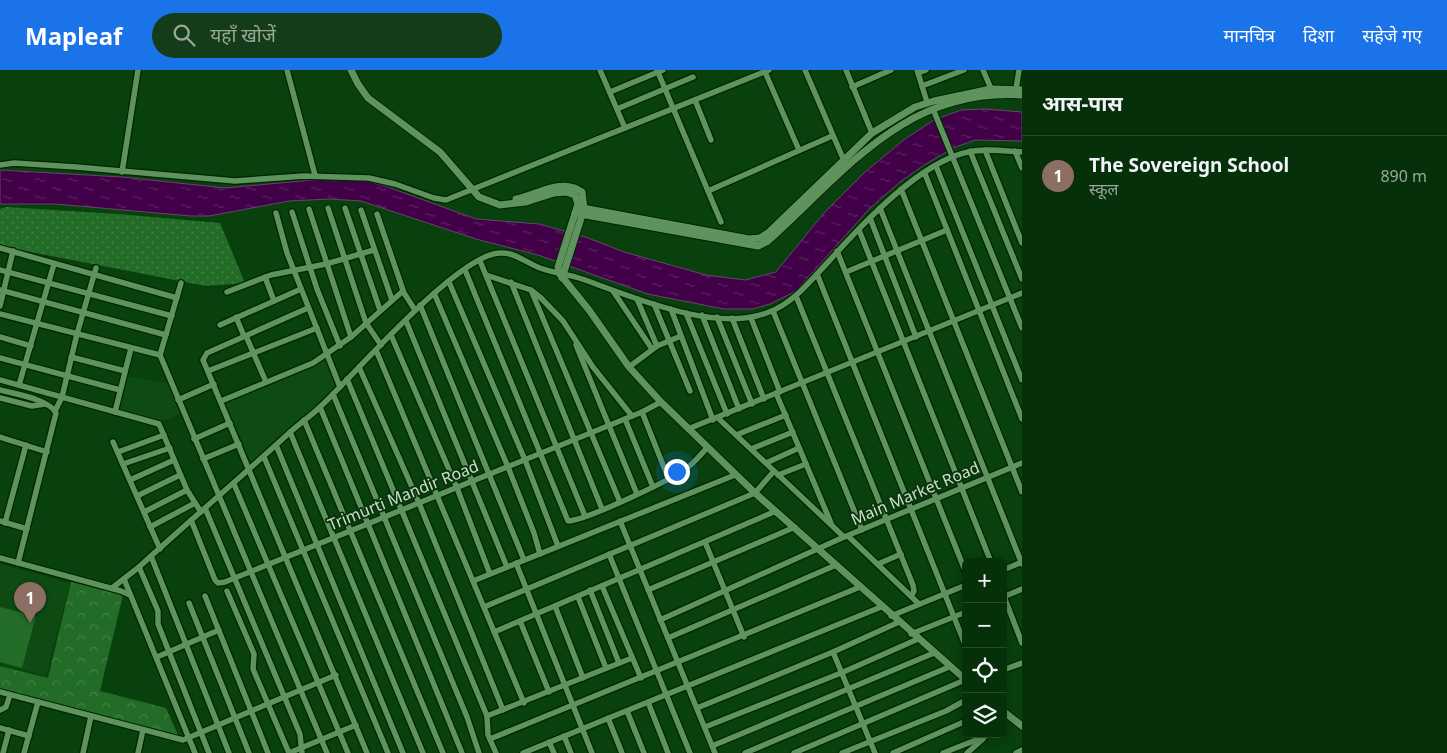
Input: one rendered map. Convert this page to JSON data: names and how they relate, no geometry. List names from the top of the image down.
{
  "streets": {
    "street": ["Main Market Road", "Trimurti Mandir Road"]
  },
  "page": {
    "header": "Mapleaf",
    "search": "यहाँ खोजें",
    "nav": ["मानचित्र", "दिशा", "सहेजे गए"],
    "heading": "आस-पास",
    "list": [
      {
        "mark": "1",
        "name": "The Sovereign School",
        "note": "स्कूल",
        "value": "890 m"
      }
    ],
    "map_buttons": ["+", "−"],
    "pins": "1"
  }
}
